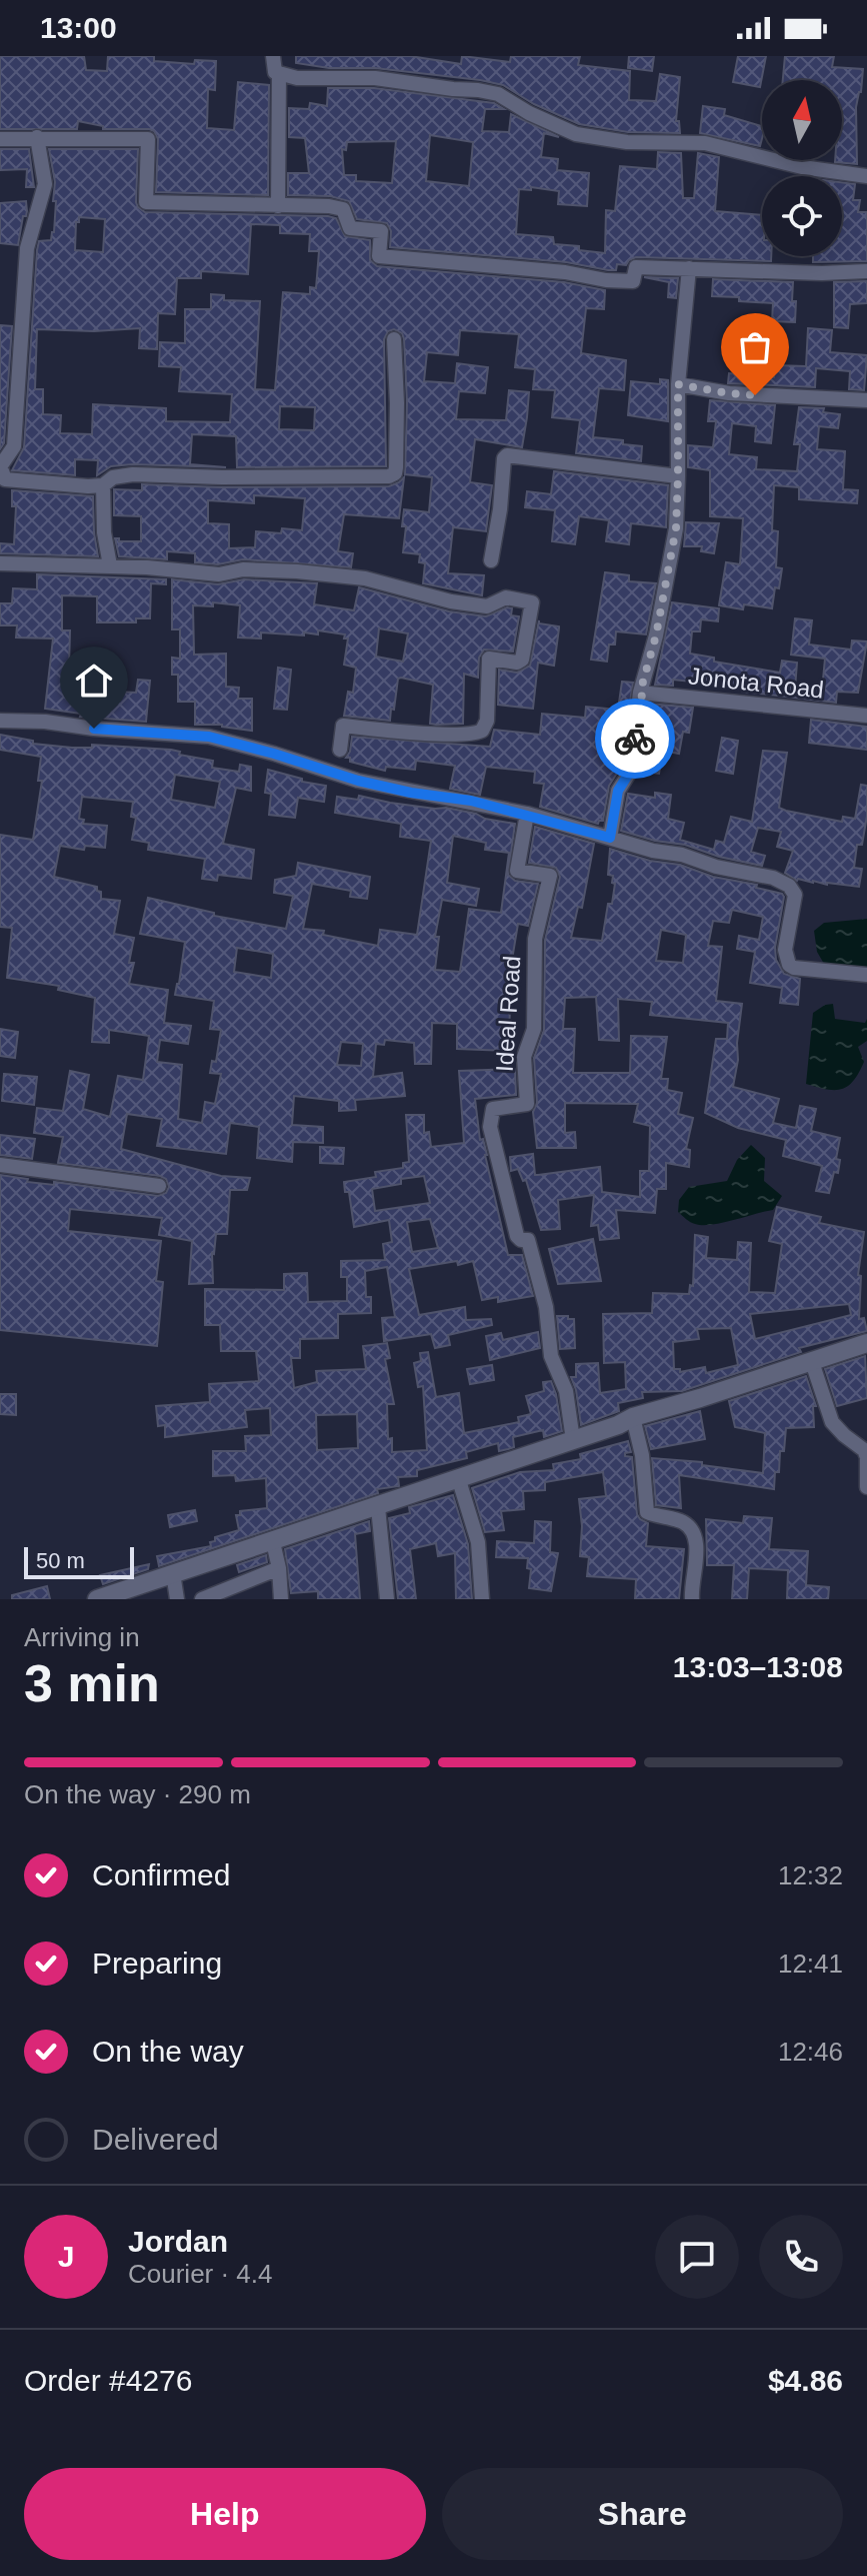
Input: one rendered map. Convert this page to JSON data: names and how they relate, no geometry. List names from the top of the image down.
{
  "streets": {
    "street": ["Jonota Road", "Ideal Road"]
  },
  "scale_bar": "50 m",
  "north": "top",
  "page": {
    "status": "13:00",
    "scale": "50 m",
    "heading": ["3 min", "Arriving in", "13:03–13:08"],
    "panel": [
      "Jordan",
      "Courier · 4.4",
      "Order #4276",
      "$4.86"
    ],
    "bar": "On the way · 290 m",
    "list": [
      ["Confirmed", "12:32"],
      ["Preparing", "12:41"],
      ["On the way", "12:46"],
      "Delivered"
    ],
    "round": "J",
    "buttons": ["Help", "Share"]
  }
}
